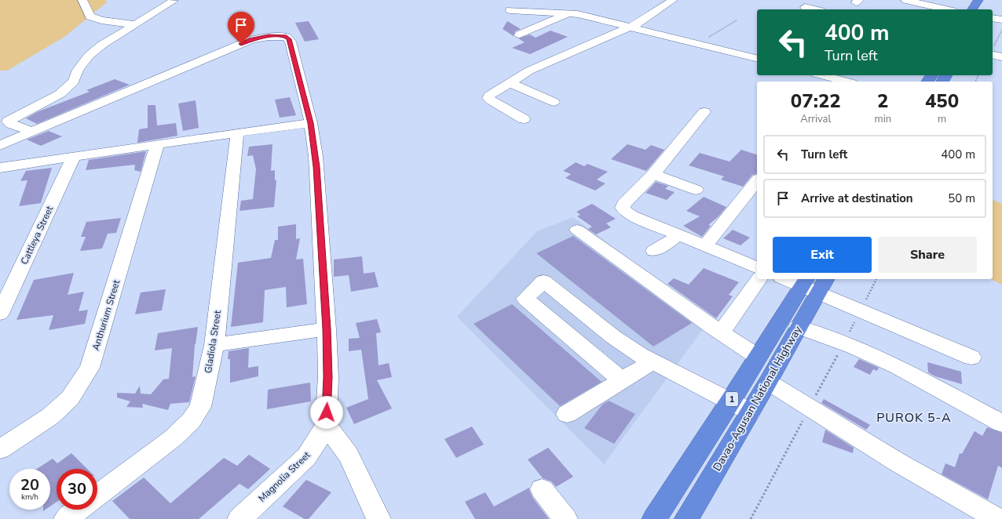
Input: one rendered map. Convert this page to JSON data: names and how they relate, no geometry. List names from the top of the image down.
{
  "streets": {
    "highway": ["Davao-Agusan National Highway", "1"],
    "street": [
      "Cattleya Street",
      "Anthurium Street",
      "Gladiola Street",
      "Magnolia Street"
    ]
  },
  "districts": ["PUROK 5-A"],
  "page": {
    "turn": ["400 m", "Turn left"],
    "eta": [
      "07:22",
      "Arrival",
      "2",
      "min",
      "450",
      "m"
    ],
    "list": [
      {
        "name": "Turn left",
        "value": "400 m"
      },
      {
        "name": "Arrive at destination",
        "value": "50 m"
      }
    ],
    "buttons": ["Exit", "Share"],
    "speed": "20 km/h",
    "limit": "30"
  }
}
